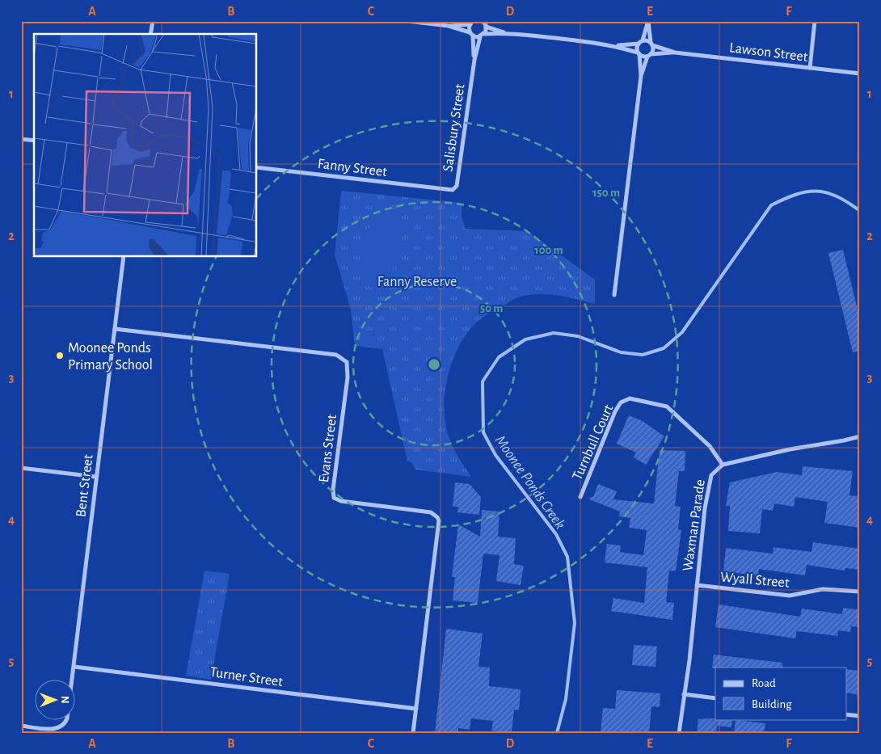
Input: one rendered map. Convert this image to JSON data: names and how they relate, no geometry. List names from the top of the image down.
{
  "streets": {
    "street": [
      "Lawson Street",
      "Salisbury Street",
      "Fanny Street",
      "Turnbull Court",
      "Evans Street",
      "Bent Street",
      "Waxman Parade",
      "Wyall Street",
      "Turner Street"
    ]
  },
  "crossings": [
    ["Salisbury Street", "Fanny Street"],
    ["Turnbull Court", "Waxman Parade"],
    ["Evans Street", "Bent Street"],
    ["Evans Street", "Turner Street"],
    ["Bent Street", "Turner Street"],
    ["Waxman Parade", "Wyall Street"]
  ],
  "water": ["Moonee Ponds Creek"],
  "parks": ["Fanny Reserve"],
  "places": ["Moonee Ponds Primary School"],
  "legend": ["Road", "Building"],
  "north": "right",
  "grid": {
    "columns": [
      "A",
      "B",
      "C",
      "D",
      "E",
      "F"
    ],
    "rows": [
      "1",
      "2",
      "3",
      "4",
      "5"
    ]
  },
  "rings": ["150 m", "100 m", "50 m"]
}
